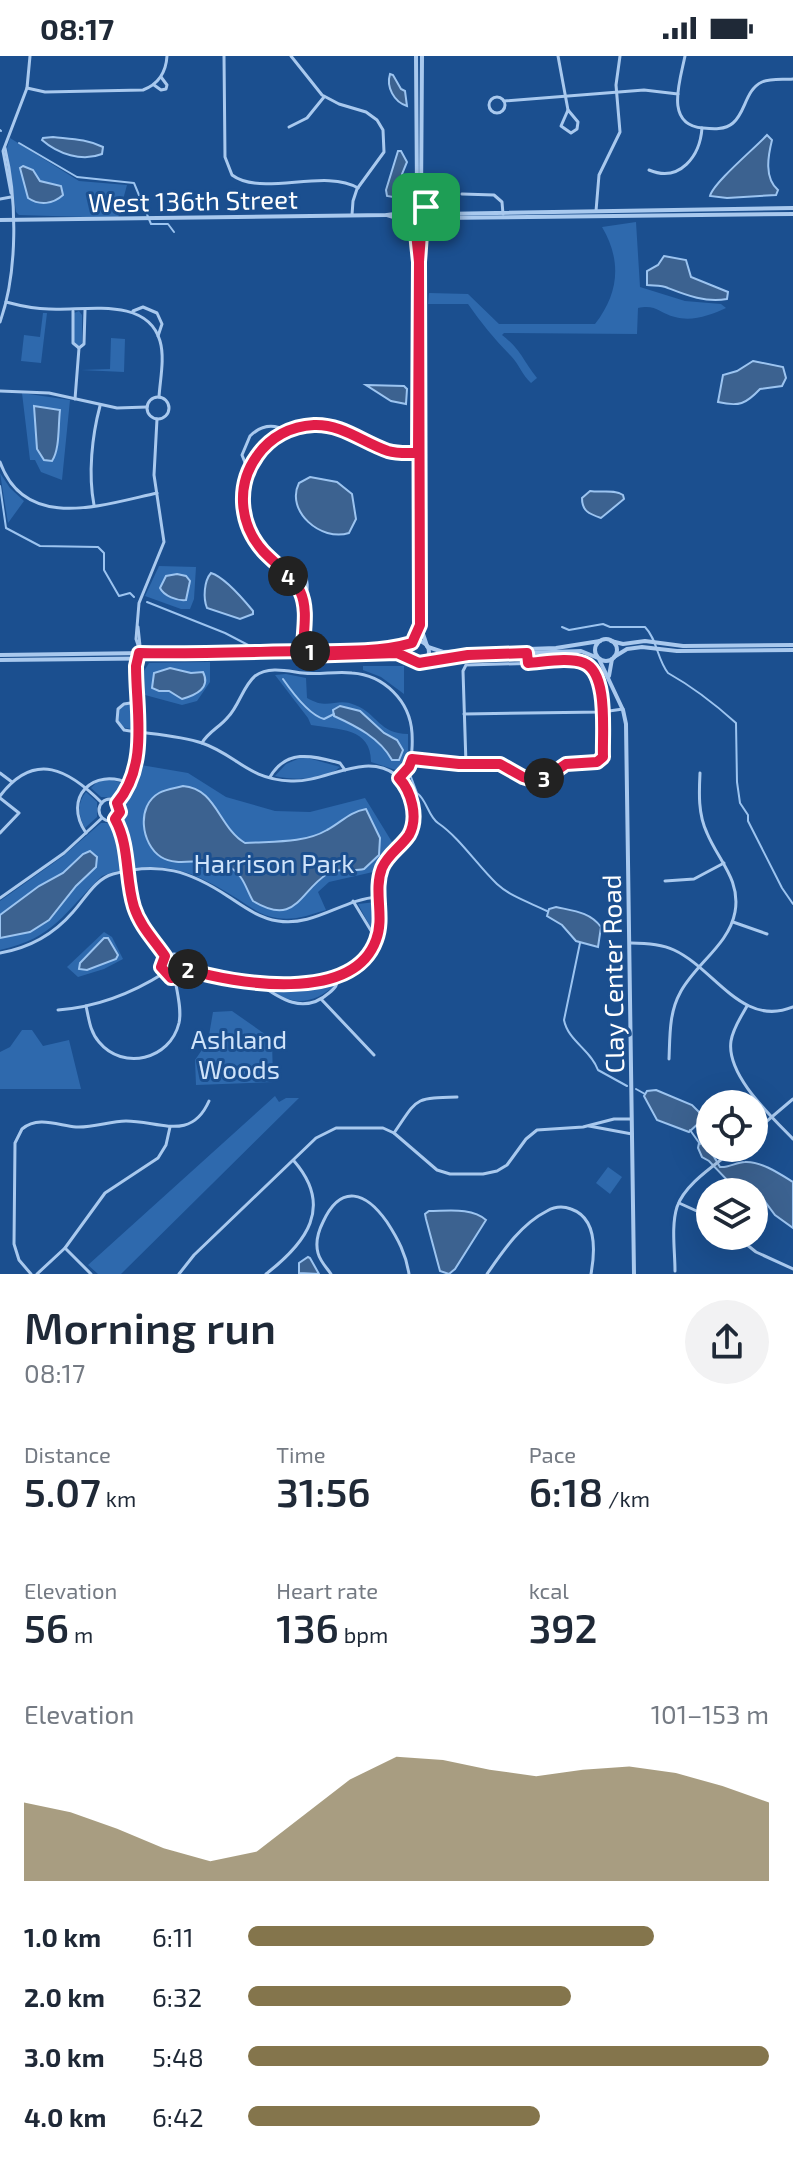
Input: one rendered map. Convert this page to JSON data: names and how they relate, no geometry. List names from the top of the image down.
{
  "streets": {
    "street": ["West 136th Street", "Clay Center Road"]
  },
  "parks": ["Harrison Park", "Ashland Woods"],
  "page": {
    "status": "08:17",
    "pins": [
      "4",
      "1",
      "3",
      "2"
    ],
    "heading": ["Morning run", "08:17"],
    "stats": [
      ["Distance", "5.07 km"],
      ["Time", "31:56"],
      ["Pace", "6:18 /km"],
      ["Elevation", "56 m"],
      ["Heart rate", "136 bpm"],
      ["kcal", "392"]
    ],
    "chart": ["Elevation", "101–153 m"],
    "list": [
      {
        "name": "1.0 km",
        "note": "6:11"
      },
      {
        "name": "2.0 km",
        "note": "6:32"
      },
      {
        "name": "3.0 km",
        "note": "5:48"
      },
      {
        "name": "4.0 km",
        "note": "6:42"
      }
    ]
  }
}
